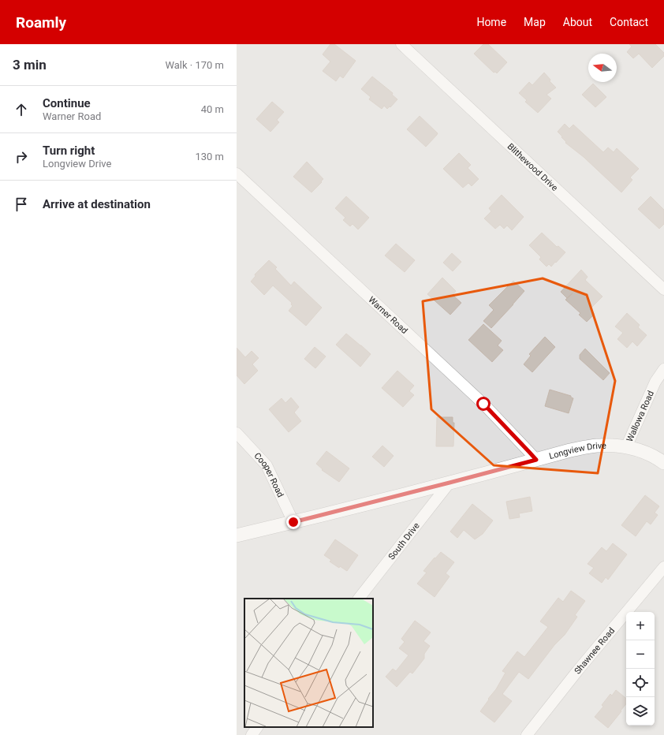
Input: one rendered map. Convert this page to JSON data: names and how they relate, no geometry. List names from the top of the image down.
{
  "streets": {
    "street": [
      "Blithewood Drive",
      "Warner Road",
      "Wallowa Road",
      "Longview Drive",
      "Cooper Road",
      "South Drive",
      "Shawnee Road"
    ]
  },
  "crossings": [
    ["Warner Road", "Longview Drive"],
    ["Wallowa Road", "Longview Drive"],
    ["Longview Drive", "Cooper Road"],
    ["Longview Drive", "South Drive"]
  ],
  "north": "left",
  "page": {
    "header": "Roamly",
    "nav": [
      "Home",
      "Map",
      "About",
      "Contact"
    ],
    "heading": ["3 min", "Walk · 170 m"],
    "list": [
      ["Continue", "Warner Road", "40 m"],
      ["Turn right", "Longview Drive", "130 m"],
      "Arrive at destination"
    ],
    "map_buttons": ["+", "−"]
  }
}
